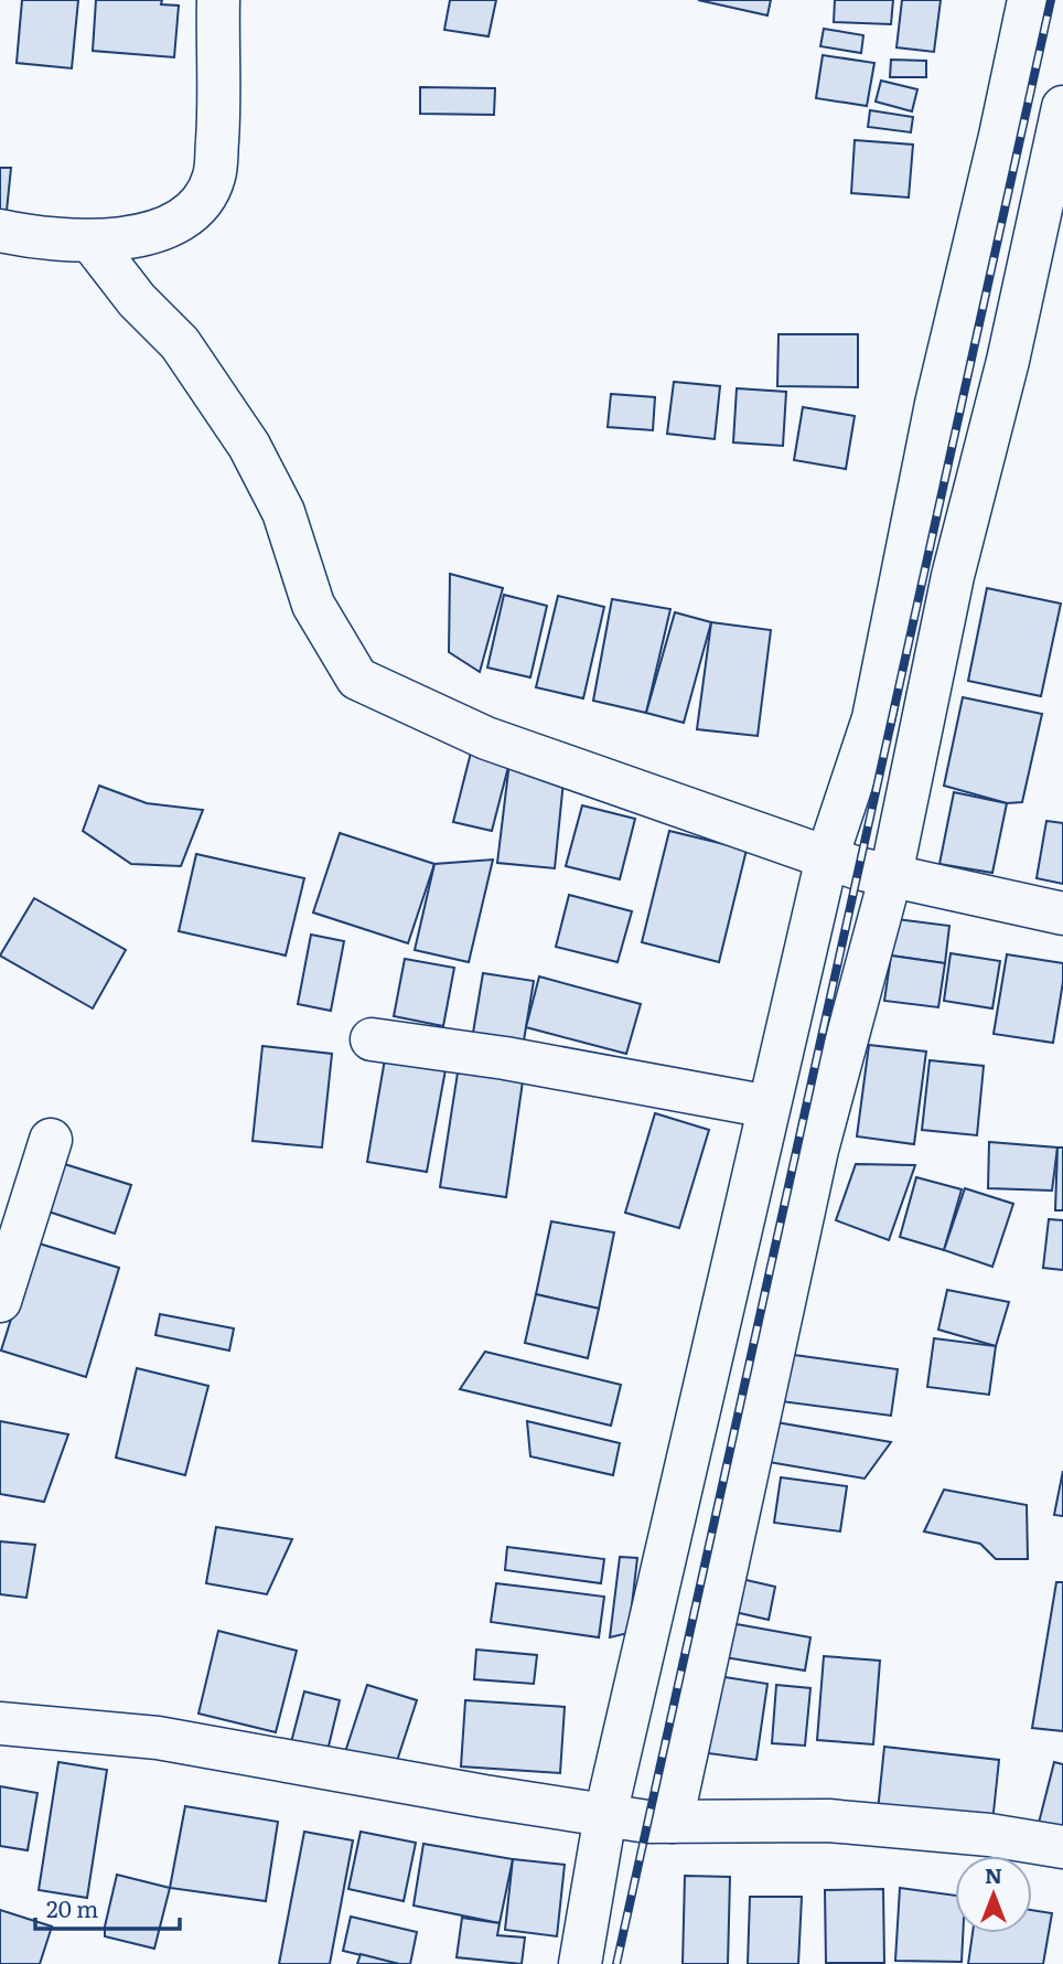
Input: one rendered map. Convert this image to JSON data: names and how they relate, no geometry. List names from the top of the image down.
{
  "scale_bar": "20 m",
  "north": "top"
}
